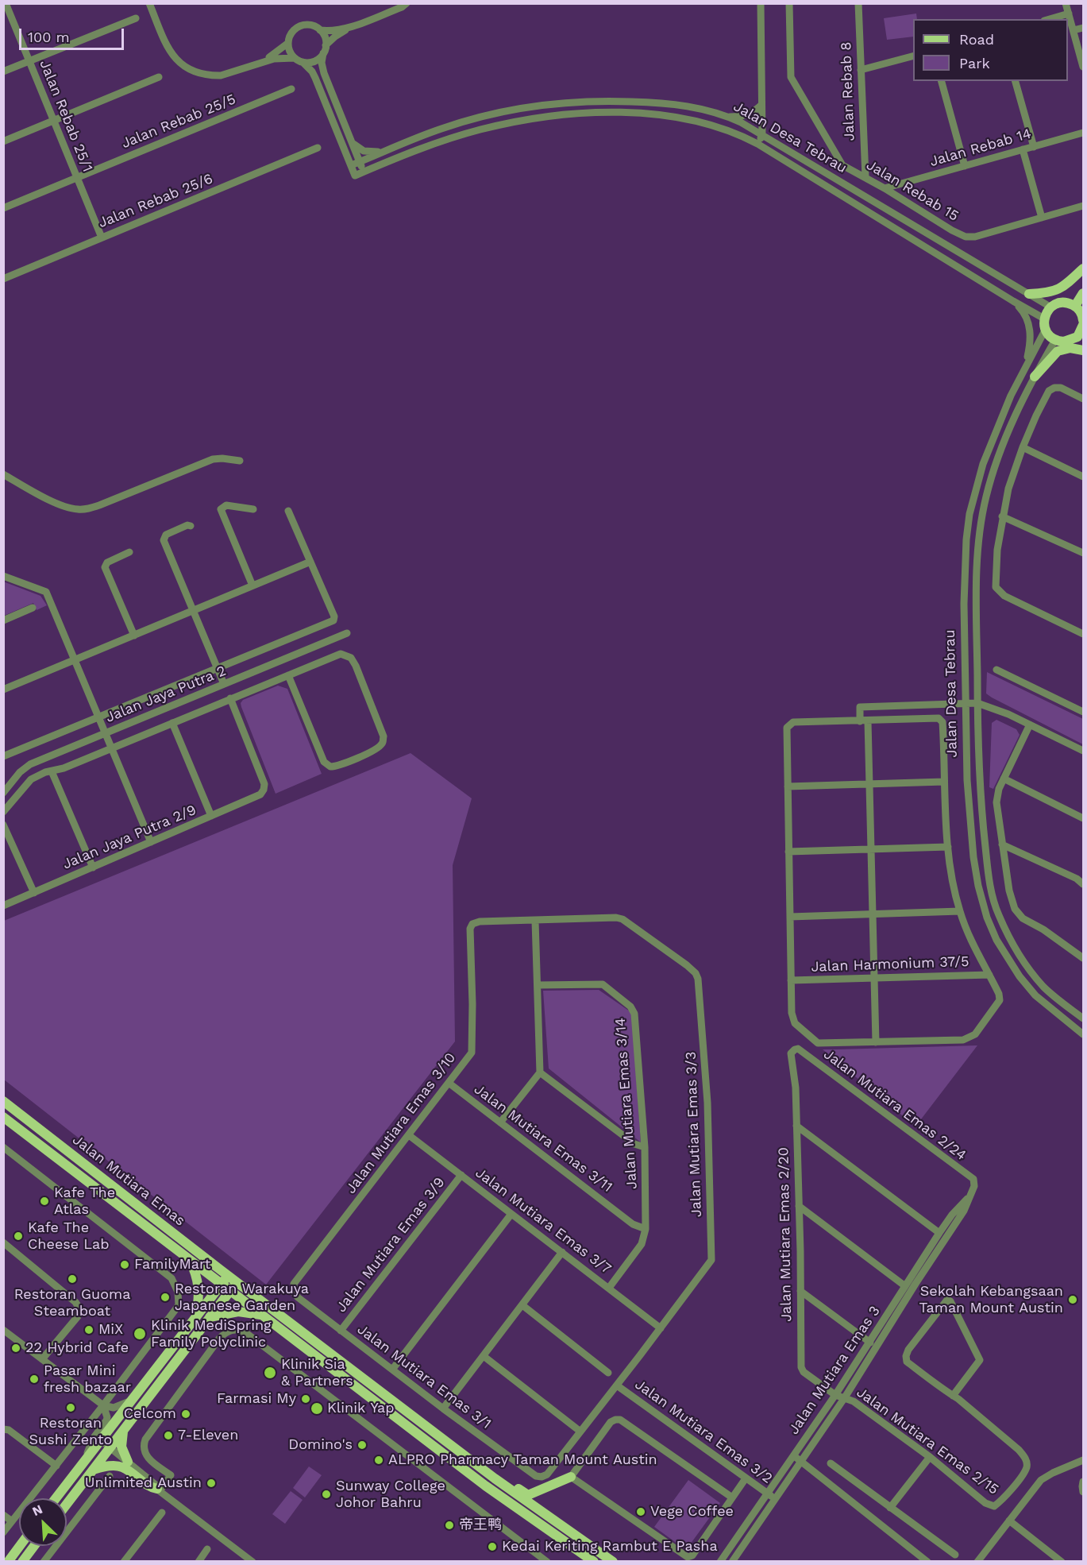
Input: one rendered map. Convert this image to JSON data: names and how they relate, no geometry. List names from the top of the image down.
{
  "streets": {
    "main road": ["Jalan Mutiara Emas"],
    "street": [
      "Jalan Rebab 8",
      "Jalan Rebab 25/1",
      "Jalan Rebab 25/5",
      "Jalan Desa Tebrau",
      "Jalan Rebab 14",
      "Jalan Rebab 15",
      "Jalan Rebab 25/6",
      "Jalan Jaya Putra 2",
      "Jalan Jaya Putra 2/9",
      "Jalan Harmonium 37/5",
      "Jalan Mutiara Emas 3/14",
      "Jalan Mutiara Emas 2/24",
      "Jalan Mutiara Emas 3/10",
      "Jalan Mutiara Emas 3/3",
      "Jalan Mutiara Emas 3/11",
      "Jalan Mutiara Emas 3/7",
      "Jalan Mutiara Emas 2/20",
      "Jalan Mutiara Emas 3/9",
      "Jalan Mutiara Emas 3",
      "Jalan Mutiara Emas 3/1",
      "Jalan Mutiara Emas 3/2",
      "Jalan Mutiara Emas 2/15"
    ]
  },
  "crossings": [
    ["Jalan Rebab 8", "Jalan Rebab 15"],
    ["Jalan Rebab 25/1", "Jalan Rebab 25/5"],
    ["Jalan Rebab 25/1", "Jalan Rebab 25/6"],
    ["Jalan Rebab 14", "Jalan Rebab 15"],
    ["Jalan Mutiara Emas 3/14", "Jalan Mutiara Emas 3/11"],
    ["Jalan Mutiara Emas 3/14", "Jalan Mutiara Emas 3/7"],
    ["Jalan Mutiara Emas 2/24", "Jalan Mutiara Emas 2/20"],
    ["Jalan Mutiara Emas 2/24", "Jalan Mutiara Emas 3"],
    ["Jalan Mutiara Emas 3/10", "Jalan Mutiara Emas 3/3"],
    ["Jalan Mutiara Emas 3/10", "Jalan Mutiara Emas 3/11"],
    ["Jalan Mutiara Emas 3/10", "Jalan Mutiara Emas 3/7"],
    ["Jalan Mutiara Emas 3/10", "Jalan Mutiara Emas 3/1"],
    ["Jalan Mutiara Emas 3/3", "Jalan Mutiara Emas 3/7"],
    ["Jalan Mutiara Emas 3/3", "Jalan Mutiara Emas 3/1"],
    ["Jalan Mutiara Emas 3/3", "Jalan Mutiara Emas 3/2"],
    ["Jalan Mutiara Emas 3/7", "Jalan Mutiara Emas 3/9"],
    ["Jalan Mutiara Emas 2/20", "Jalan Mutiara Emas 3"],
    ["Jalan Mutiara Emas 2/20", "Jalan Mutiara Emas 2/15"],
    ["Jalan Mutiara Emas 3/9", "Jalan Mutiara Emas 3/1"],
    ["Jalan Mutiara Emas 3", "Jalan Mutiara Emas 3/2"],
    ["Jalan Mutiara Emas 3", "Jalan Mutiara Emas 2/15"]
  ],
  "places": [
    "Kafe The Atlas",
    "Kafe The Cheese Lab",
    "FamilyMart",
    "Restoran Guoma Steamboat",
    "Restoran Warakuya Japanese Garden",
    "Sekolah Kebangsaan Taman Mount Austin",
    "MiX",
    "Klinik MediSpring Family Polyclinic",
    "22 Hybrid Cafe",
    "Klinik Sia & Partners",
    "Pasar Mini fresh bazaar",
    "Farmasi My",
    "Restoran Sushi Zento",
    "Klinik Yap",
    "Celcom",
    "7-Eleven",
    "Domino's",
    "ALPRO Pharmacy Taman Mount Austin",
    "Unlimited Austin",
    "Sunway College Johor Bahru",
    "Vege Coffee",
    "帝王鸭",
    "Kedai Keriting Rambut E Pasha"
  ],
  "legend": ["Road", "Park"],
  "scale_bar": "100 m",
  "north": "top left"
}
